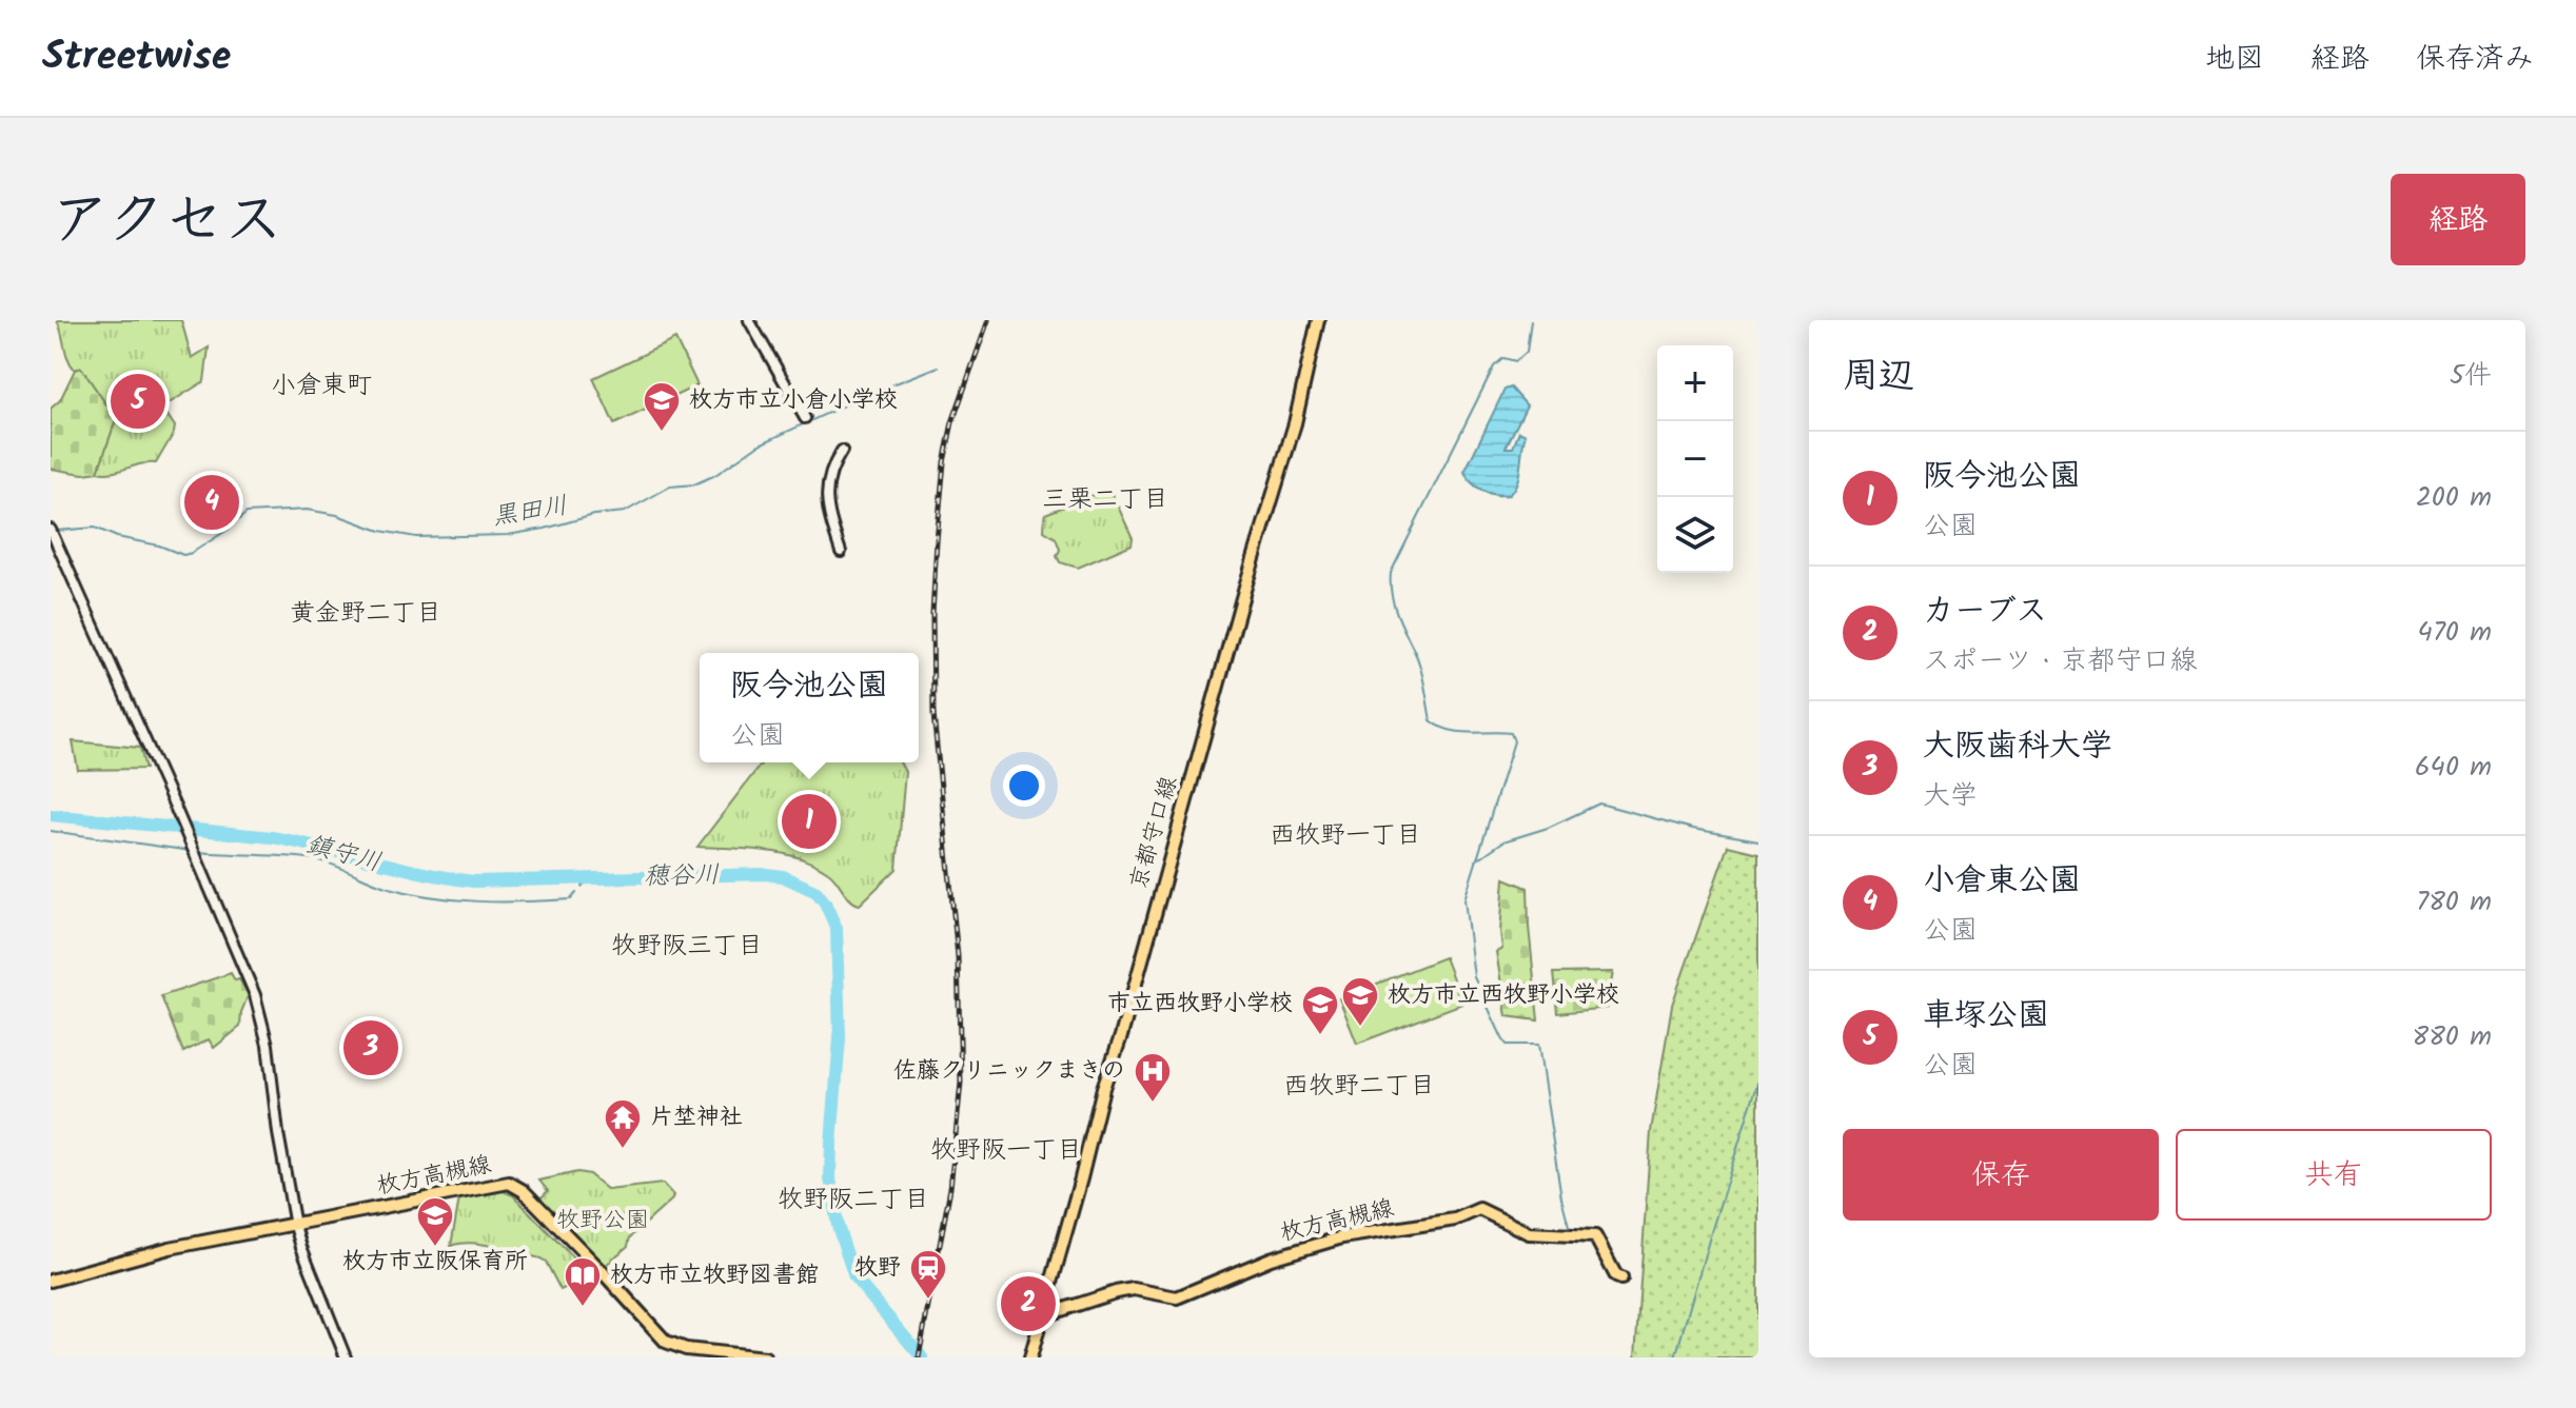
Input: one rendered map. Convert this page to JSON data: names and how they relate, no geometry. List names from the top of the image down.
{
  "streets": {
    "main road": ["京都守口線", "枚方高槻線"]
  },
  "crossings": [
    ["京都守口線", "枚方高槻線"]
  ],
  "districts": [
    "小倉東町",
    "三栗二丁目",
    "黄金野二丁目",
    "西牧野一丁目",
    "牧野阪三丁目",
    "西牧野二丁目",
    "牧野阪一丁目",
    "牧野阪二丁目"
  ],
  "water": ["黒田川", "鎮守川", "穂谷川"],
  "parks": ["牧野公園"],
  "places": {
    "school or university": [
      "枚方市立小倉小学校",
      "枚方市立西牧野小学校",
      "市立西牧野小学校",
      "枚方市立阪保育所"
    ],
    "hospital": ["佐藤クリニックまきの"],
    "temple": ["片埜神社"],
    "station": ["牧野"],
    "library": ["枚方市立牧野図書館"]
  },
  "page": {
    "header": "Streetwise",
    "nav": ["地図", "経路", "保存済み"],
    "title": "アクセス",
    "buttons": [
      "経路",
      ["保存", "共有"]
    ],
    "heading": ["周辺", "5件"],
    "map_buttons": ["+", "−"],
    "pins": [
      "5",
      "4",
      "1",
      "3",
      "2"
    ],
    "list": [
      {
        "mark": "1",
        "name": "阪今池公園",
        "note": "公園",
        "value": "200 m"
      },
      {
        "mark": "2",
        "name": "カーブス",
        "note": "スポーツ · 京都守口線",
        "value": "470 m"
      },
      {
        "mark": "3",
        "name": "大阪歯科大学",
        "note": "大学",
        "value": "640 m"
      },
      {
        "mark": "4",
        "name": "小倉東公園",
        "note": "公園",
        "value": "780 m"
      },
      {
        "mark": "5",
        "name": "車塚公園",
        "note": "公園",
        "value": "880 m"
      }
    ],
    "popup": ["阪今池公園", "公園"]
  }
}
